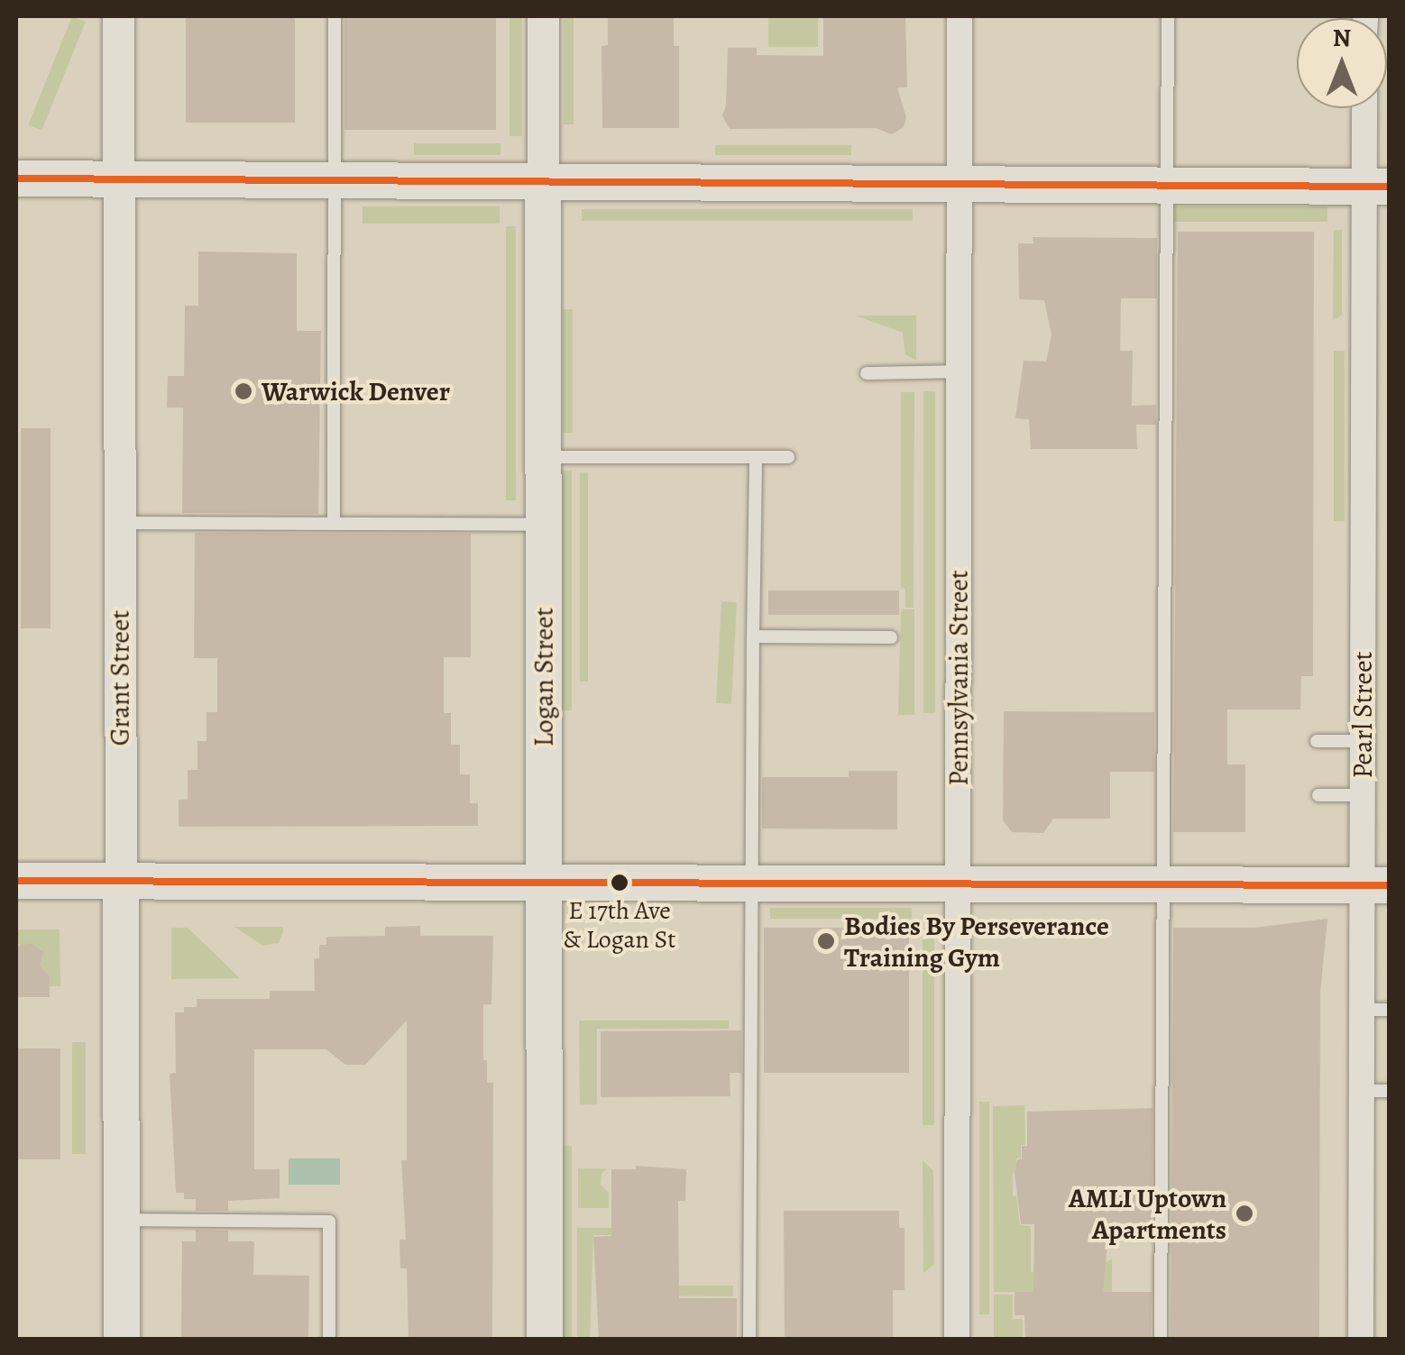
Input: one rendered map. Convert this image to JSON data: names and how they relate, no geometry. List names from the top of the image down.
{
  "streets": {
    "main road": ["Logan Street", "Grant Street"],
    "street": ["Pennsylvania Street", "Pearl Street"]
  },
  "places": [
    "Warwick Denver",
    "E 17th Ave & Logan St",
    "Bodies By Perseverance Training Gym",
    "AMLI Uptown Apartments"
  ],
  "north": "top"
}
